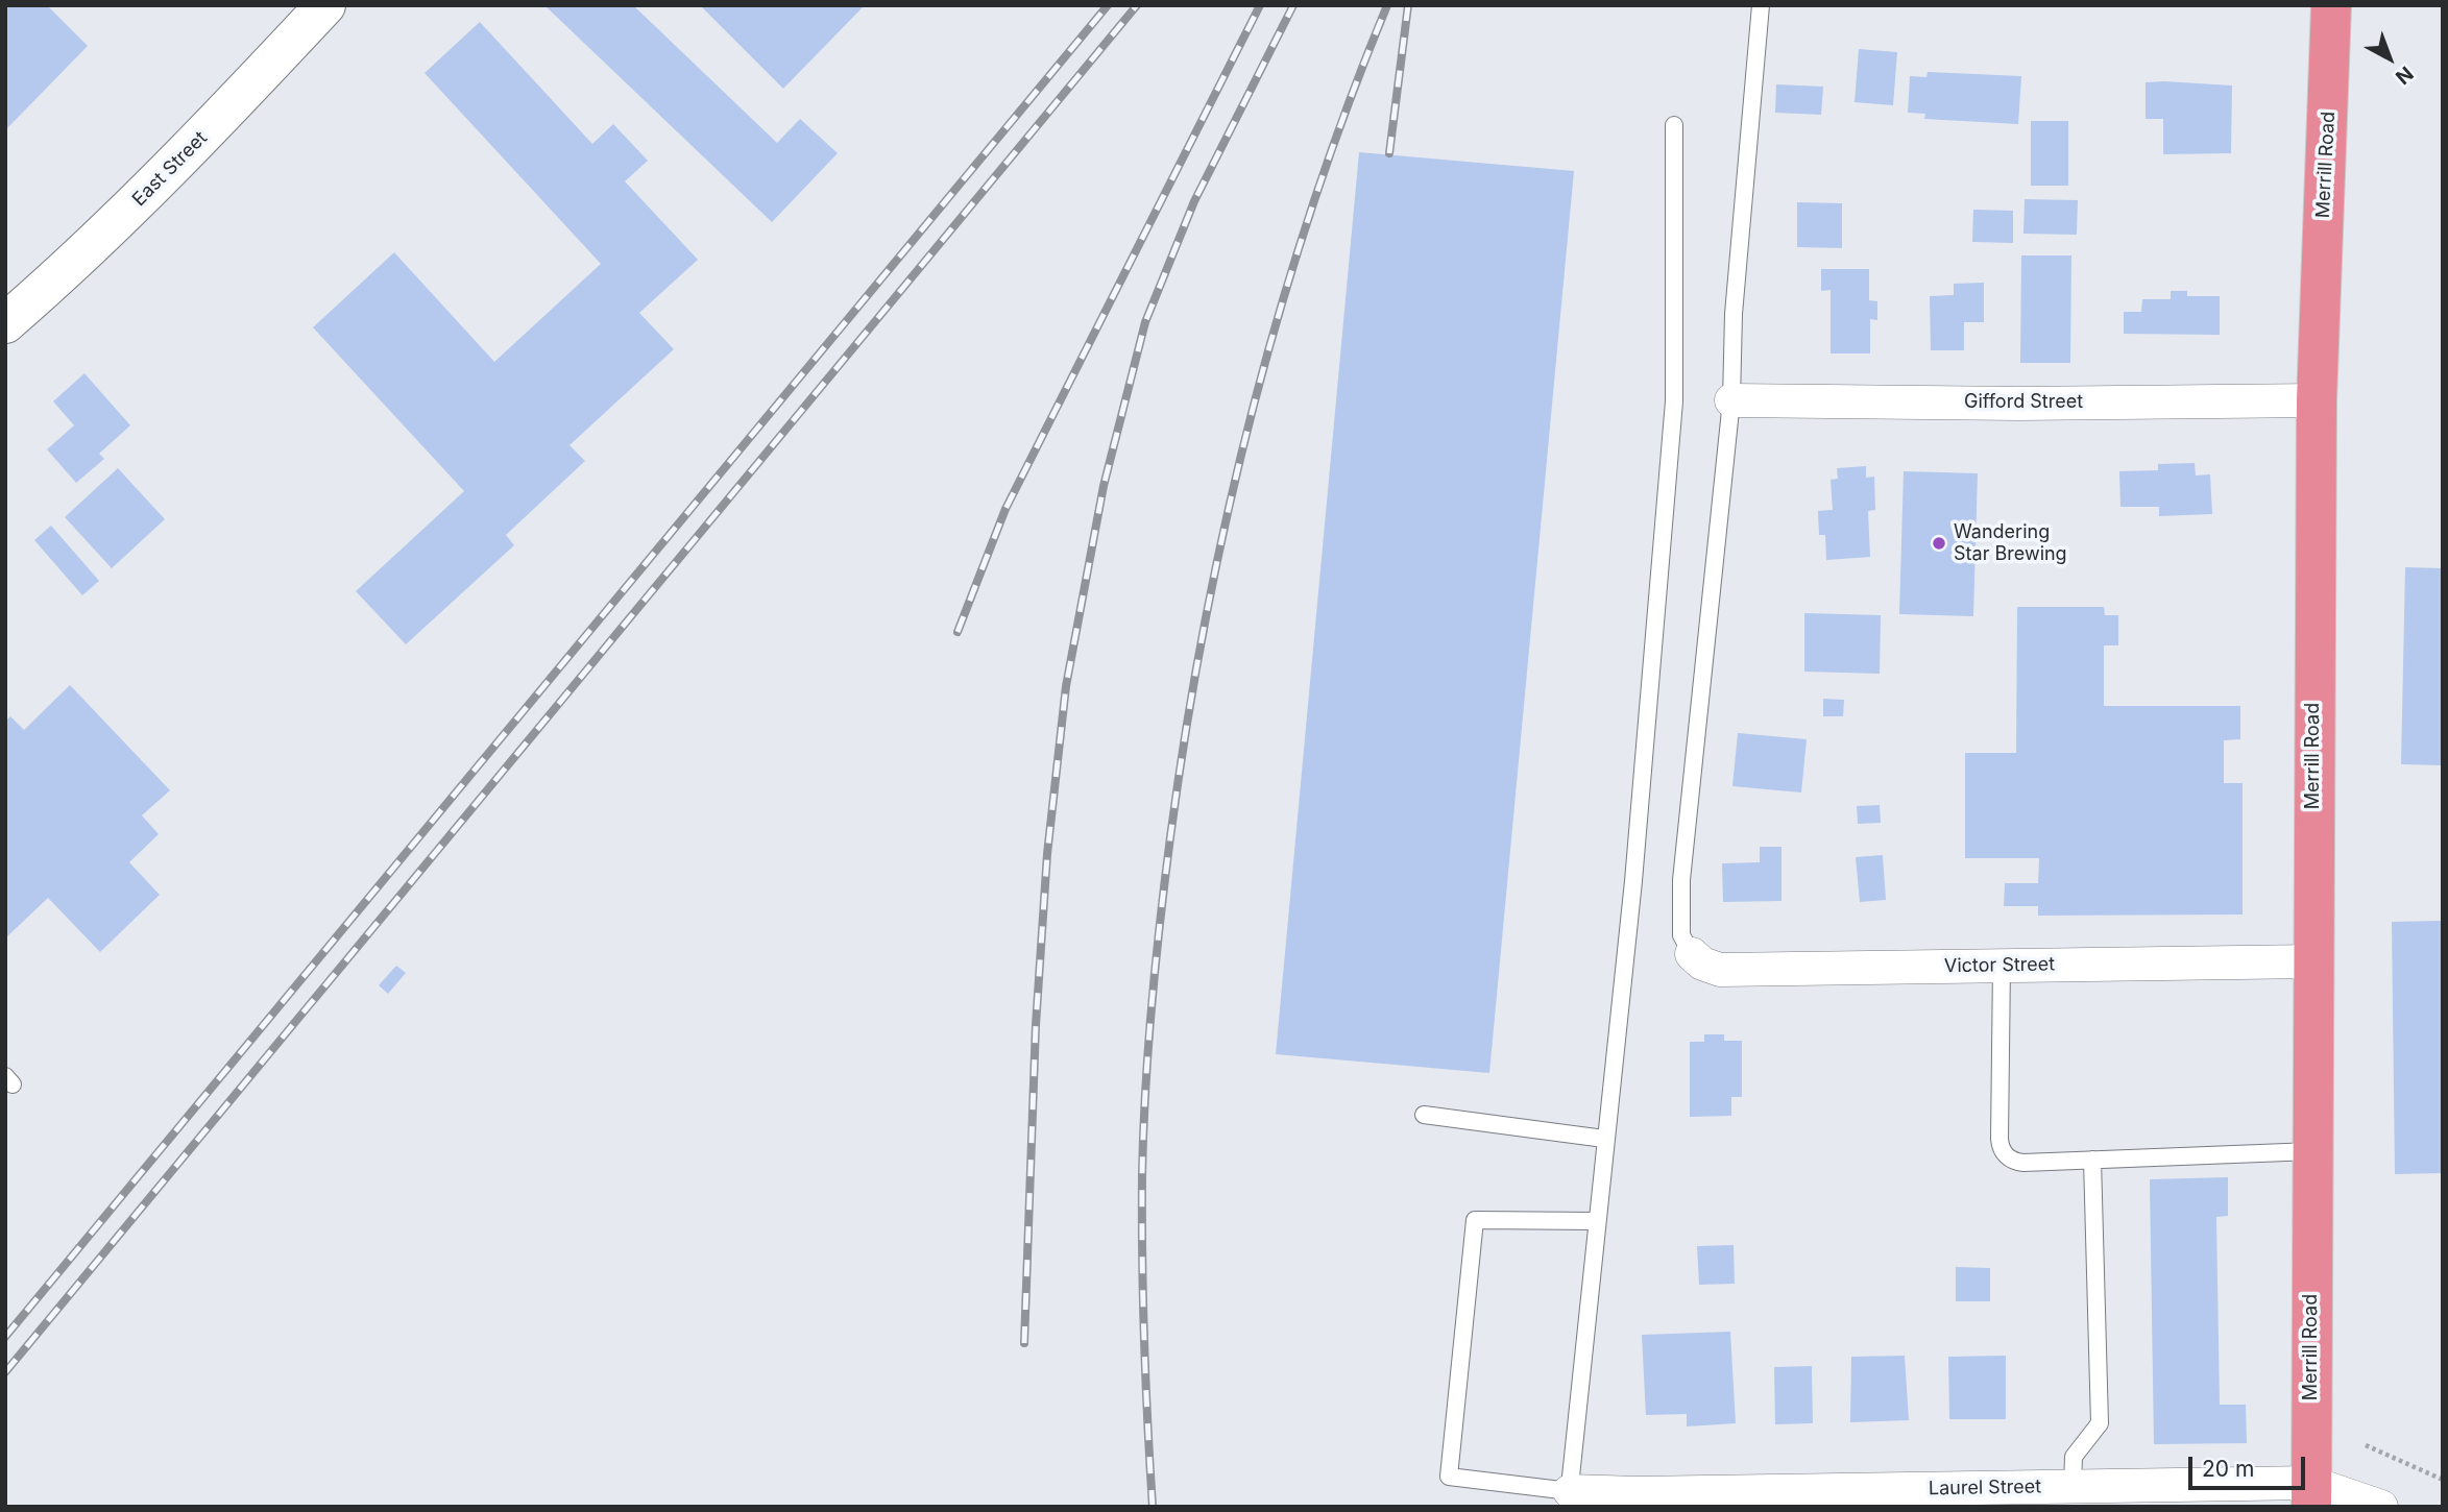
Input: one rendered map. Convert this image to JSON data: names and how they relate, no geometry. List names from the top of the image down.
{
  "streets": {
    "highway": ["Merrill Road"],
    "street": [
      "East Street",
      "Gifford Street",
      "Victor Street",
      "Laurel Street"
    ]
  },
  "crossings": [
    ["Merrill Road", "Gifford Street"],
    ["Merrill Road", "Victor Street"],
    ["Merrill Road", "Laurel Street"]
  ],
  "places": ["Wandering Star Brewing"],
  "scale_bar": "20 m",
  "north": "bottom right"
}
